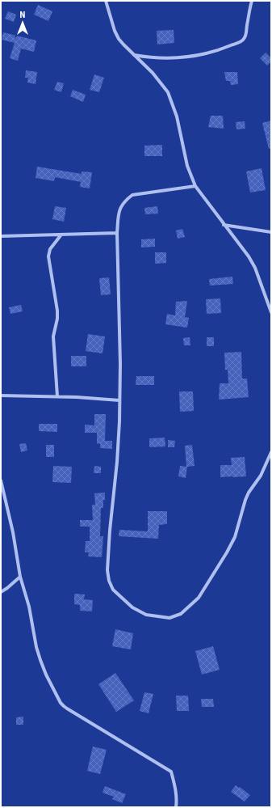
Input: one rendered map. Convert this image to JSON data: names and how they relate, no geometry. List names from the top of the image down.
{
  "north": "top"
}
